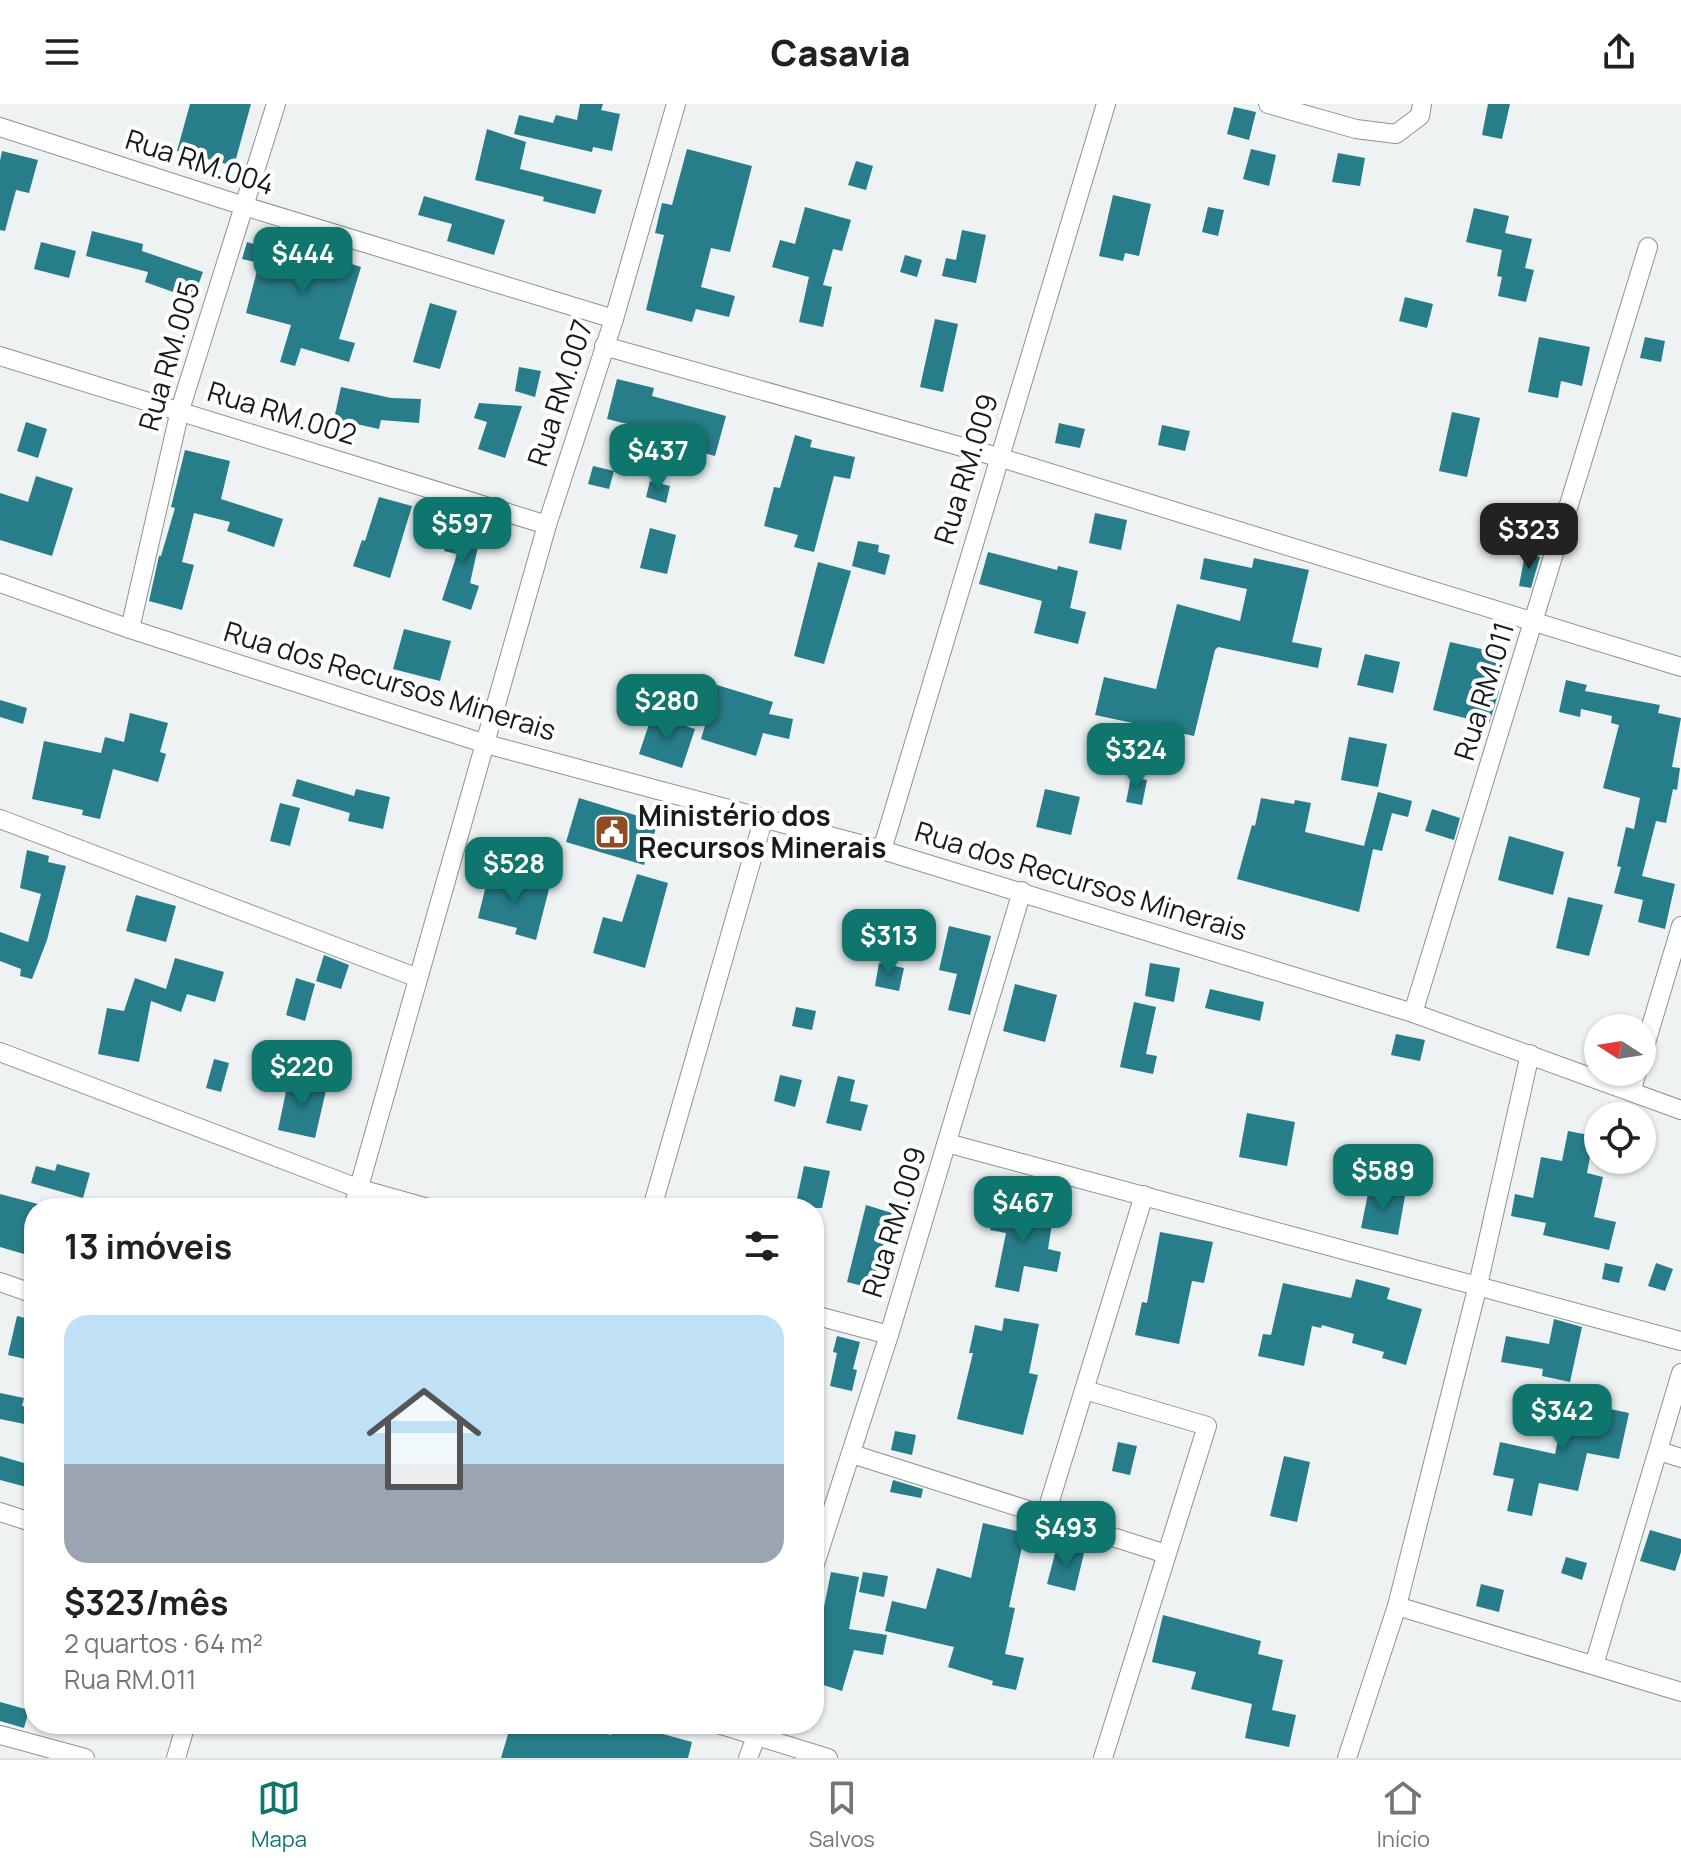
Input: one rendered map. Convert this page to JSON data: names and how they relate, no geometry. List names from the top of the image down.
{
  "streets": {
    "street": [
      "Rua RM.004",
      "Rua RM.005",
      "Rua RM.007",
      "Rua RM.002",
      "Rua RM.009",
      "Rua dos Recursos Minerais",
      "Rua RM.011"
    ]
  },
  "crossings": [
    ["Rua RM.004", "Rua RM.005"],
    ["Rua RM.004", "Rua RM.007"],
    ["Rua RM.005", "Rua RM.002"],
    ["Rua RM.005", "Rua dos Recursos Minerais"],
    ["Rua RM.007", "Rua RM.002"],
    ["Rua RM.007", "Rua dos Recursos Minerais"],
    ["Rua RM.009", "Rua dos Recursos Minerais"],
    ["Rua dos Recursos Minerais", "Rua RM.011"]
  ],
  "places": {
    "public building": ["Ministério dos Recursos Minerais"]
  },
  "north": "left",
  "page": {
    "header": "Casavia",
    "price": [
      "$444",
      "$437",
      "$597",
      "$323",
      "$280",
      "$324",
      "$528",
      "$313",
      "$220",
      "$589",
      "$467",
      "$342",
      "$493"
    ],
    "heading": "13 imóveis",
    "list": [
      {
        "name": "$323/mês",
        "note": "2 quartos · 64 m² · Rua RM.011"
      }
    ],
    "tabs": ["Mapa", "Salvos", "Início"]
  }
}
